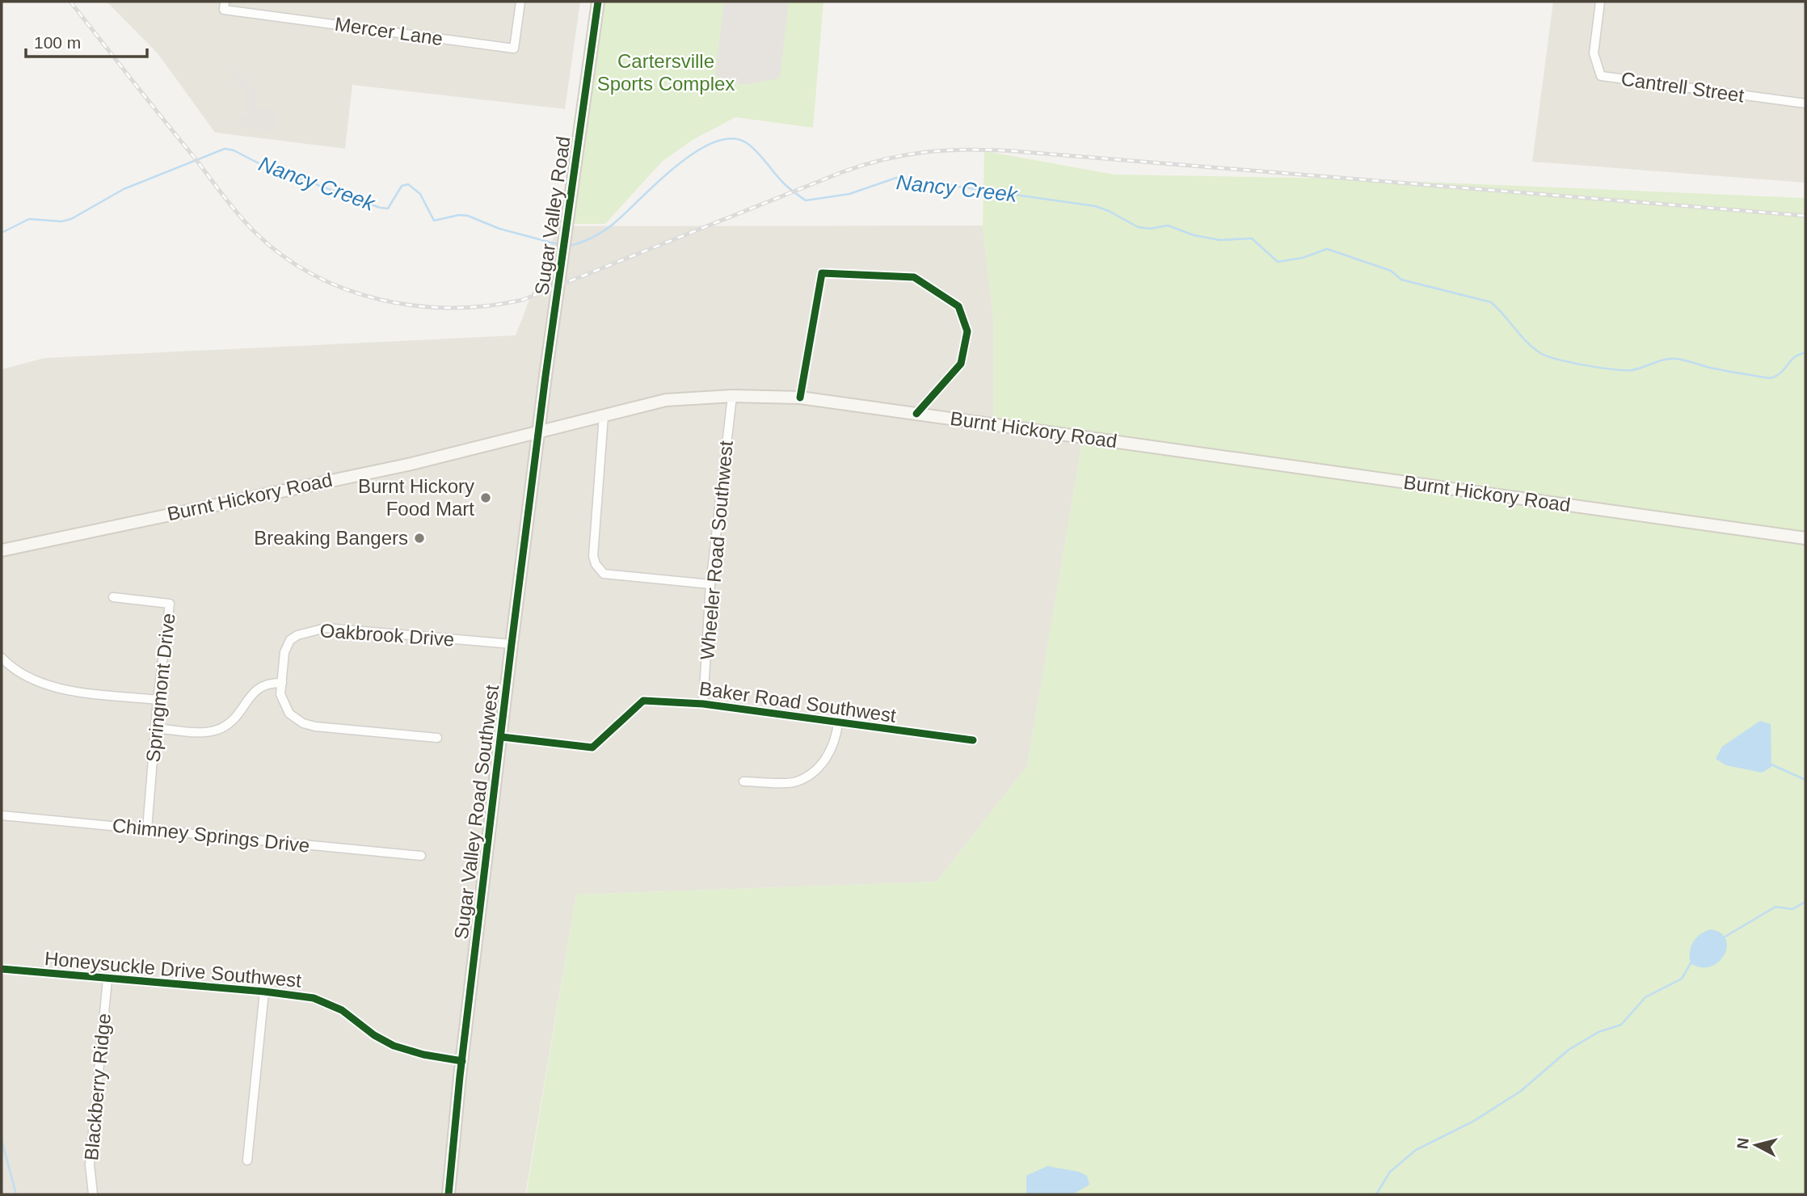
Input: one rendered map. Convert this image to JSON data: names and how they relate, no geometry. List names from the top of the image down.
{
  "streets": {
    "main road": ["Sugar Valley Road", "Burnt Hickory Road", "Sugar Valley Road Southwest"],
    "street": [
      "Mercer Lane",
      "Cantrell Street",
      "Wheeler Road Southwest",
      "Oakbrook Drive",
      "Springmont Drive",
      "Baker Road Southwest",
      "Chimney Springs Drive",
      "Honeysuckle Drive Southwest",
      "Blackberry Ridge"
    ]
  },
  "crossings": [
    ["Sugar Valley Road", "Burnt Hickory Road"],
    ["Sugar Valley Road", "Sugar Valley Road Southwest"],
    ["Burnt Hickory Road", "Wheeler Road Southwest"],
    ["Burnt Hickory Road", "Sugar Valley Road Southwest"],
    ["Wheeler Road Southwest", "Baker Road Southwest"],
    ["Oakbrook Drive", "Sugar Valley Road Southwest"],
    ["Springmont Drive", "Chimney Springs Drive"],
    ["Baker Road Southwest", "Sugar Valley Road Southwest"],
    ["Sugar Valley Road Southwest", "Honeysuckle Drive Southwest"],
    ["Honeysuckle Drive Southwest", "Blackberry Ridge"]
  ],
  "water": ["Nancy Creek"],
  "parks": ["Cartersville Sports Complex"],
  "places": ["Burnt Hickory Food Mart", "Breaking Bangers"],
  "scale_bar": "100 m",
  "north": "left"
}
